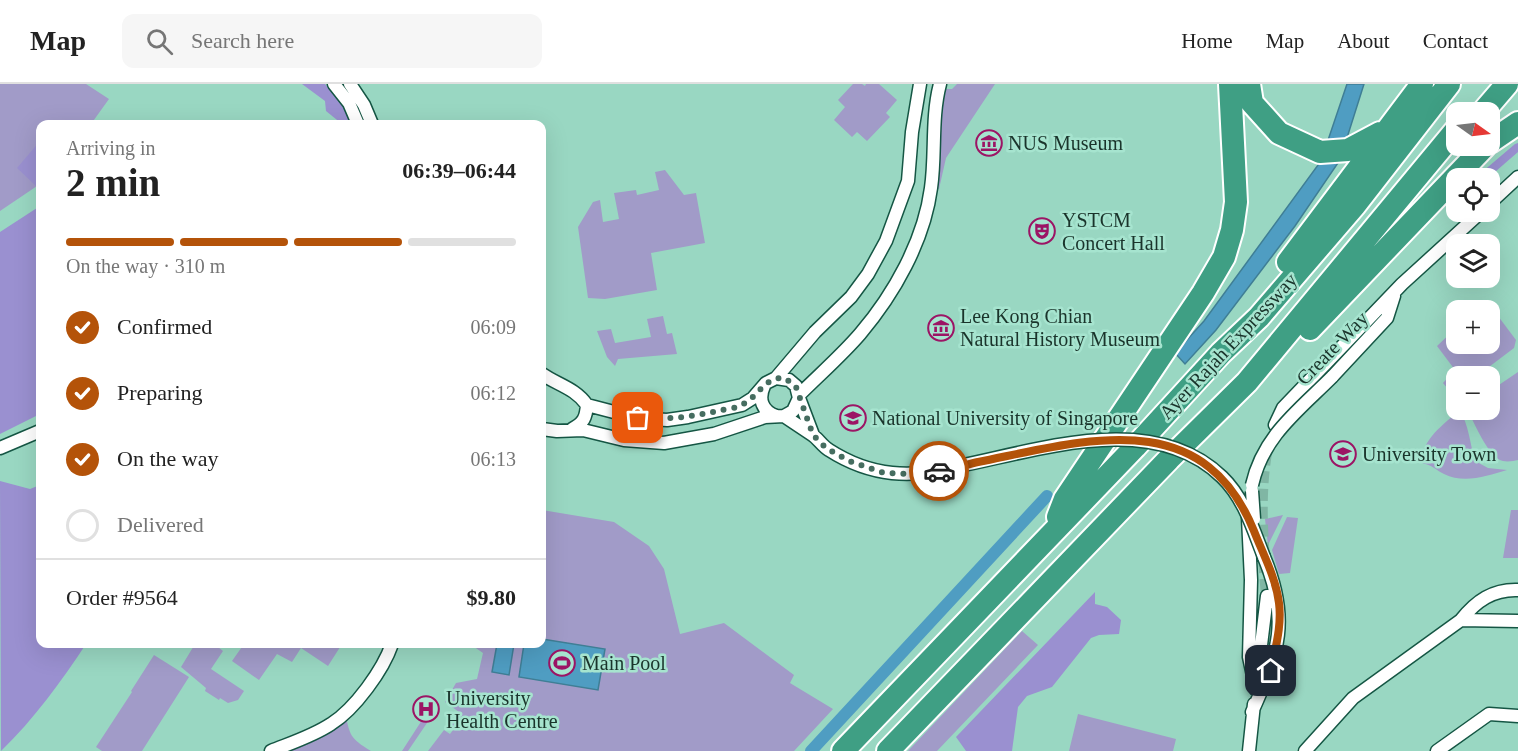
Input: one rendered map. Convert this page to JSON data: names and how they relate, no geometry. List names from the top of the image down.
{
  "streets": {
    "highway": ["Ayer Rajah Expressway"],
    "street": ["Create Way"]
  },
  "places": {
    "museum": ["NUS Museum", "Lee Kong Chian Natural History Museum"],
    "theatre": ["YSTCM Concert Hall"],
    "school or university": ["National University of Singapore", "University Town"],
    "sports": ["Main Pool"],
    "hospital": ["University Health Centre"]
  },
  "north": "right",
  "page": {
    "header": "Map",
    "search": "Search here",
    "nav": [
      "Home",
      "Map",
      "About",
      "Contact"
    ],
    "map_buttons": ["+", "−"],
    "heading": ["2 min", "Arriving in", "06:39–06:44"],
    "panel": ["Order #9564", "$9.80"],
    "bar": "On the way · 310 m",
    "list": [
      ["Confirmed", "06:09"],
      ["Preparing", "06:12"],
      ["On the way", "06:13"],
      "Delivered"
    ]
  }
}
